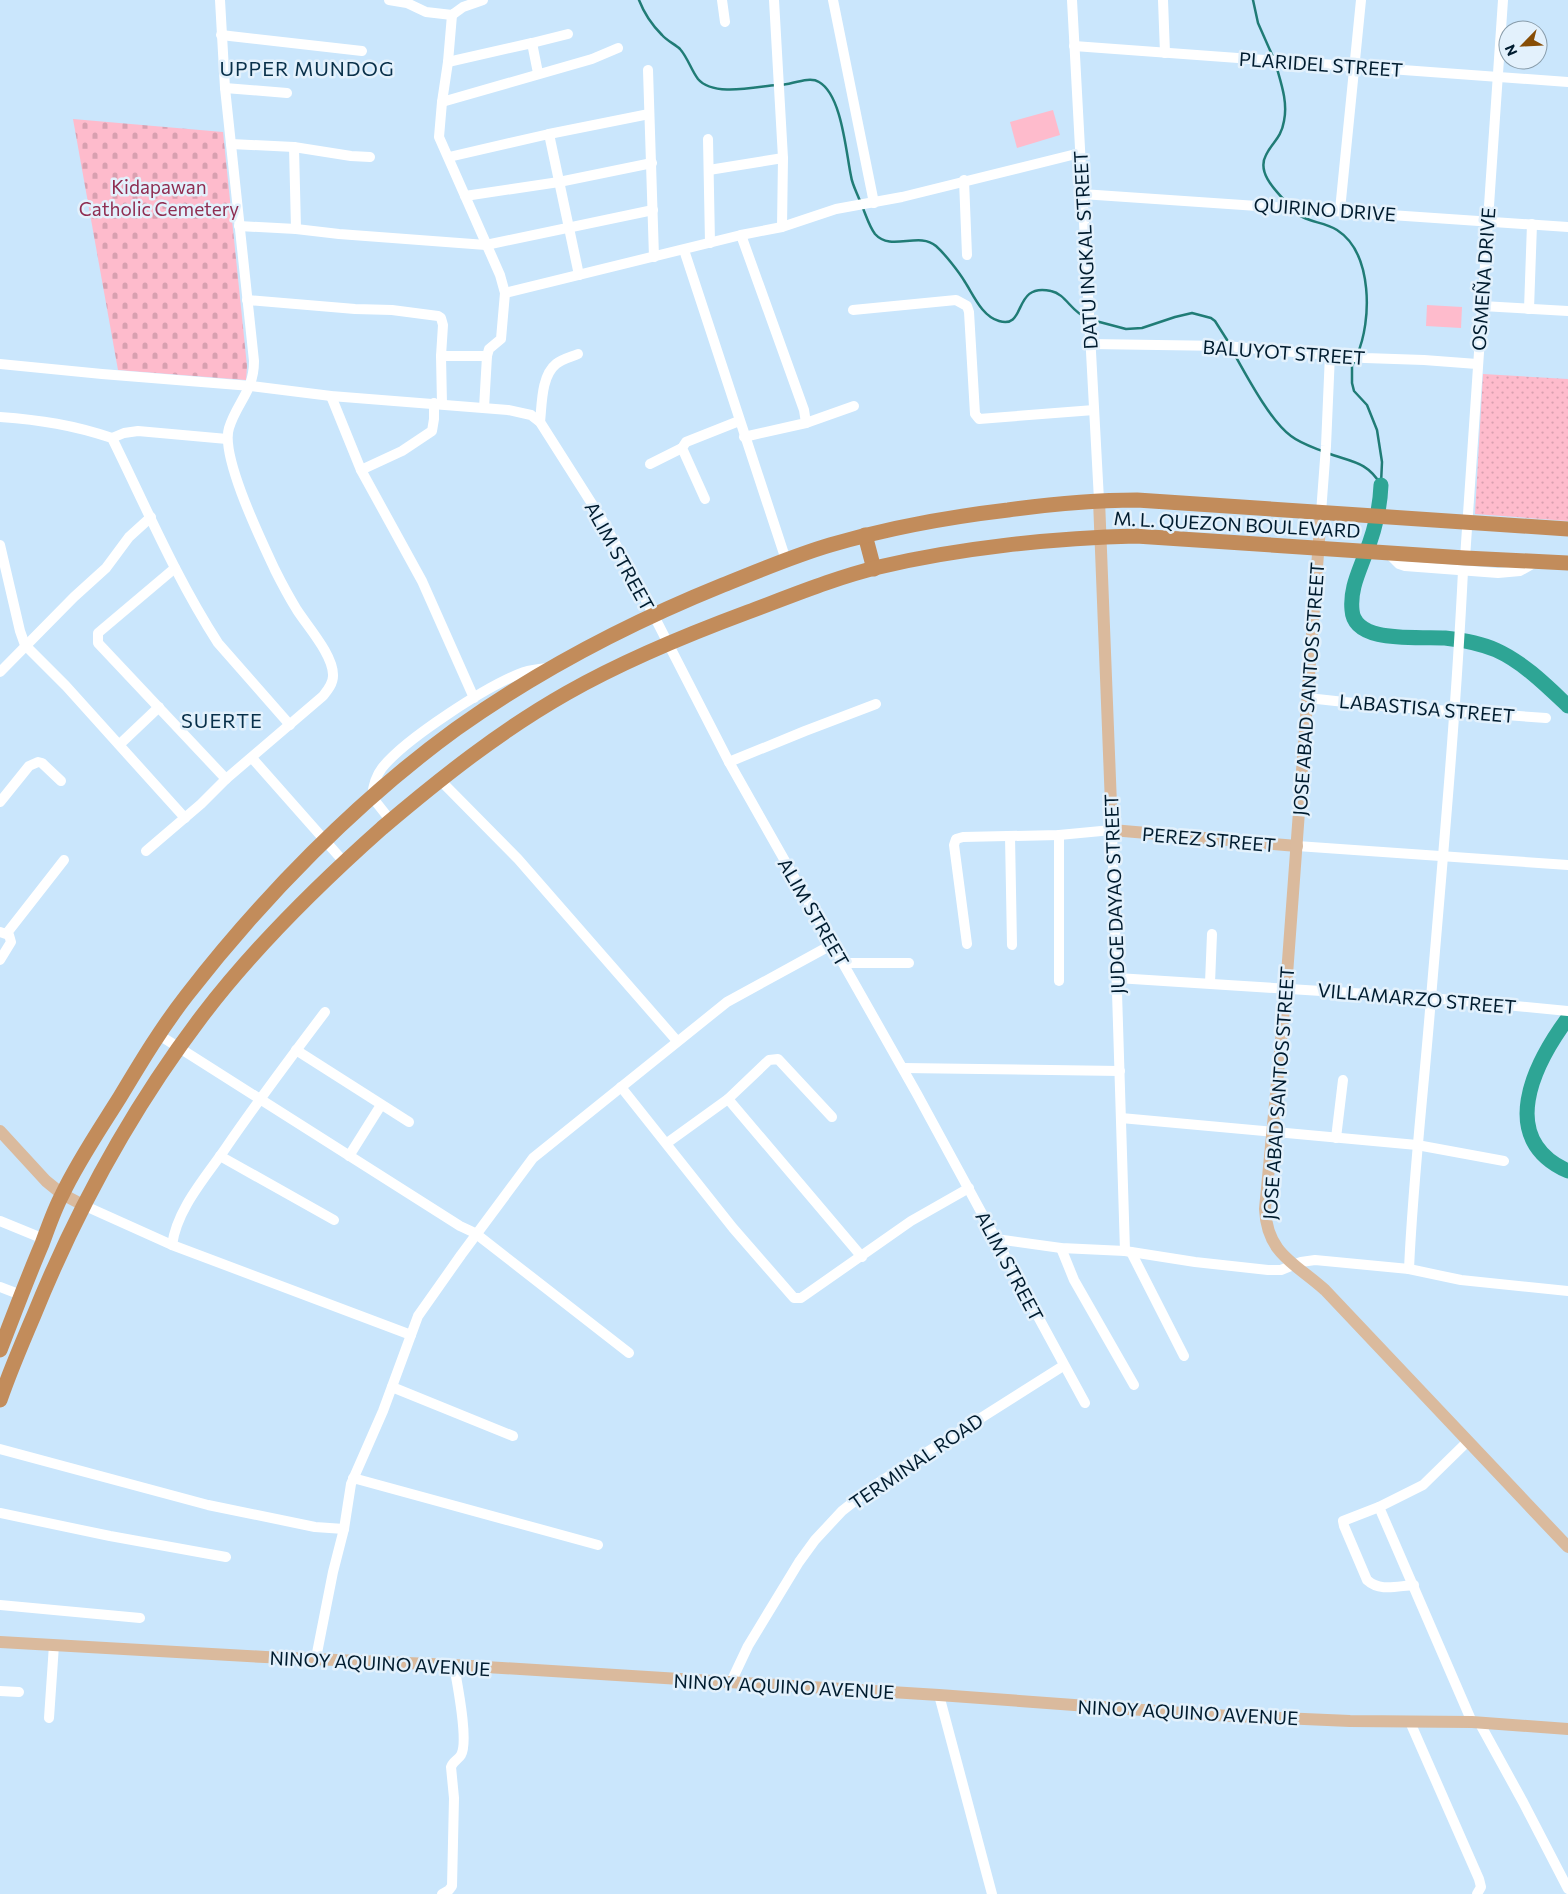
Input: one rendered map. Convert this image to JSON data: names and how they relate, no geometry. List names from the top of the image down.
{
  "streets": {
    "highway": ["M. L. QUEZON BOULEVARD"],
    "main road": [
      "JOSE ABAD SANTOS STREET",
      "PEREZ STREET",
      "JUDGE DAYAO STREET",
      "NINOY AQUINO AVENUE"
    ],
    "street": [
      "PLARIDEL STREET",
      "QUIRINO DRIVE",
      "DATU INGKAL STREET",
      "OSMEÑA DRIVE",
      "BALUYOT STREET",
      "ALIM STREET",
      "LABASTISA STREET",
      "VILLAMARZO STREET",
      "TERMINAL ROAD"
    ]
  },
  "crossings": [
    ["PLARIDEL STREET", "DATU INGKAL STREET"],
    ["PLARIDEL STREET", "OSMEÑA DRIVE"],
    ["QUIRINO DRIVE", "DATU INGKAL STREET"],
    ["QUIRINO DRIVE", "OSMEÑA DRIVE"],
    ["DATU INGKAL STREET", "BALUYOT STREET"],
    ["DATU INGKAL STREET", "M. L. QUEZON BOULEVARD"],
    ["DATU INGKAL STREET", "JUDGE DAYAO STREET"],
    ["OSMEÑA DRIVE", "BALUYOT STREET"],
    ["OSMEÑA DRIVE", "M. L. QUEZON BOULEVARD"],
    ["OSMEÑA DRIVE", "LABASTISA STREET"],
    ["OSMEÑA DRIVE", "PEREZ STREET"],
    ["OSMEÑA DRIVE", "VILLAMARZO STREET"],
    ["M. L. QUEZON BOULEVARD", "ALIM STREET"],
    ["M. L. QUEZON BOULEVARD", "JOSE ABAD SANTOS STREET"],
    ["M. L. QUEZON BOULEVARD", "JUDGE DAYAO STREET"],
    ["ALIM STREET", "TERMINAL ROAD"],
    ["JOSE ABAD SANTOS STREET", "LABASTISA STREET"],
    ["JOSE ABAD SANTOS STREET", "PEREZ STREET"],
    ["JOSE ABAD SANTOS STREET", "VILLAMARZO STREET"],
    ["PEREZ STREET", "JUDGE DAYAO STREET"],
    ["JUDGE DAYAO STREET", "VILLAMARZO STREET"],
    ["TERMINAL ROAD", "NINOY AQUINO AVENUE"]
  ],
  "districts": ["UPPER MUNDOG", "SUERTE"],
  "parks": ["Kidapawan Catholic Cemetery"],
  "north": "bottom left"
}
